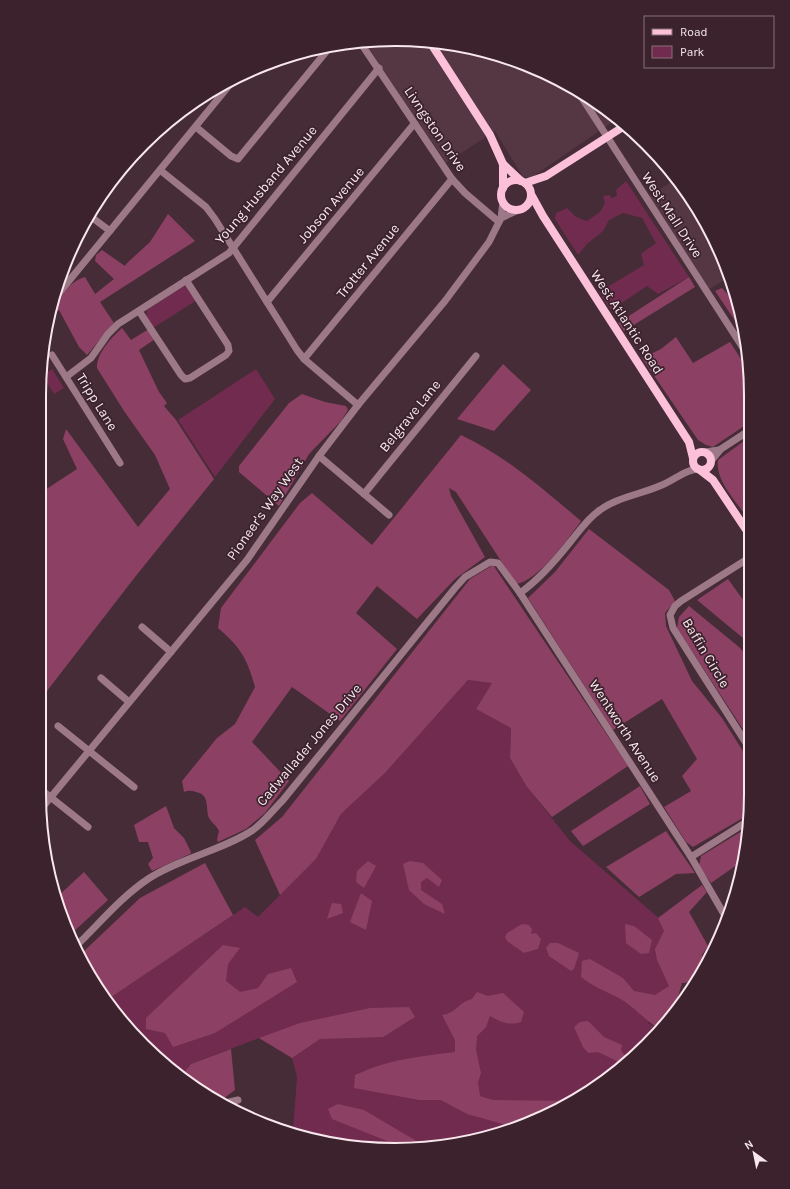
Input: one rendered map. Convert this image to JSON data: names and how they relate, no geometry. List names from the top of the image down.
{
  "streets": {
    "main road": ["West Atlantic Road"],
    "street": [
      "Livngston Drive",
      "Young Husband Avenue",
      "Jobson Avenue",
      "West Mall Drive",
      "Trotter Avenue",
      "Tripp Lane",
      "Belgrave Lane",
      "Pioneer's Way West",
      "Baffin Circle",
      "Wentworth Avenue",
      "Cadwallader Jones Drive"
    ]
  },
  "crossings": [
    ["Livngston Drive", "Young Husband Avenue"],
    ["Livngston Drive", "Jobson Avenue"],
    ["Livngston Drive", "Trotter Avenue"],
    ["Livngston Drive", "Pioneer's Way West"],
    ["Young Husband Avenue", "Tripp Lane"],
    ["West Atlantic Road", "Pioneer's Way West"],
    ["Wentworth Avenue", "Cadwallader Jones Drive"]
  ],
  "legend": ["Road", "Park"],
  "north": "top left"
}
